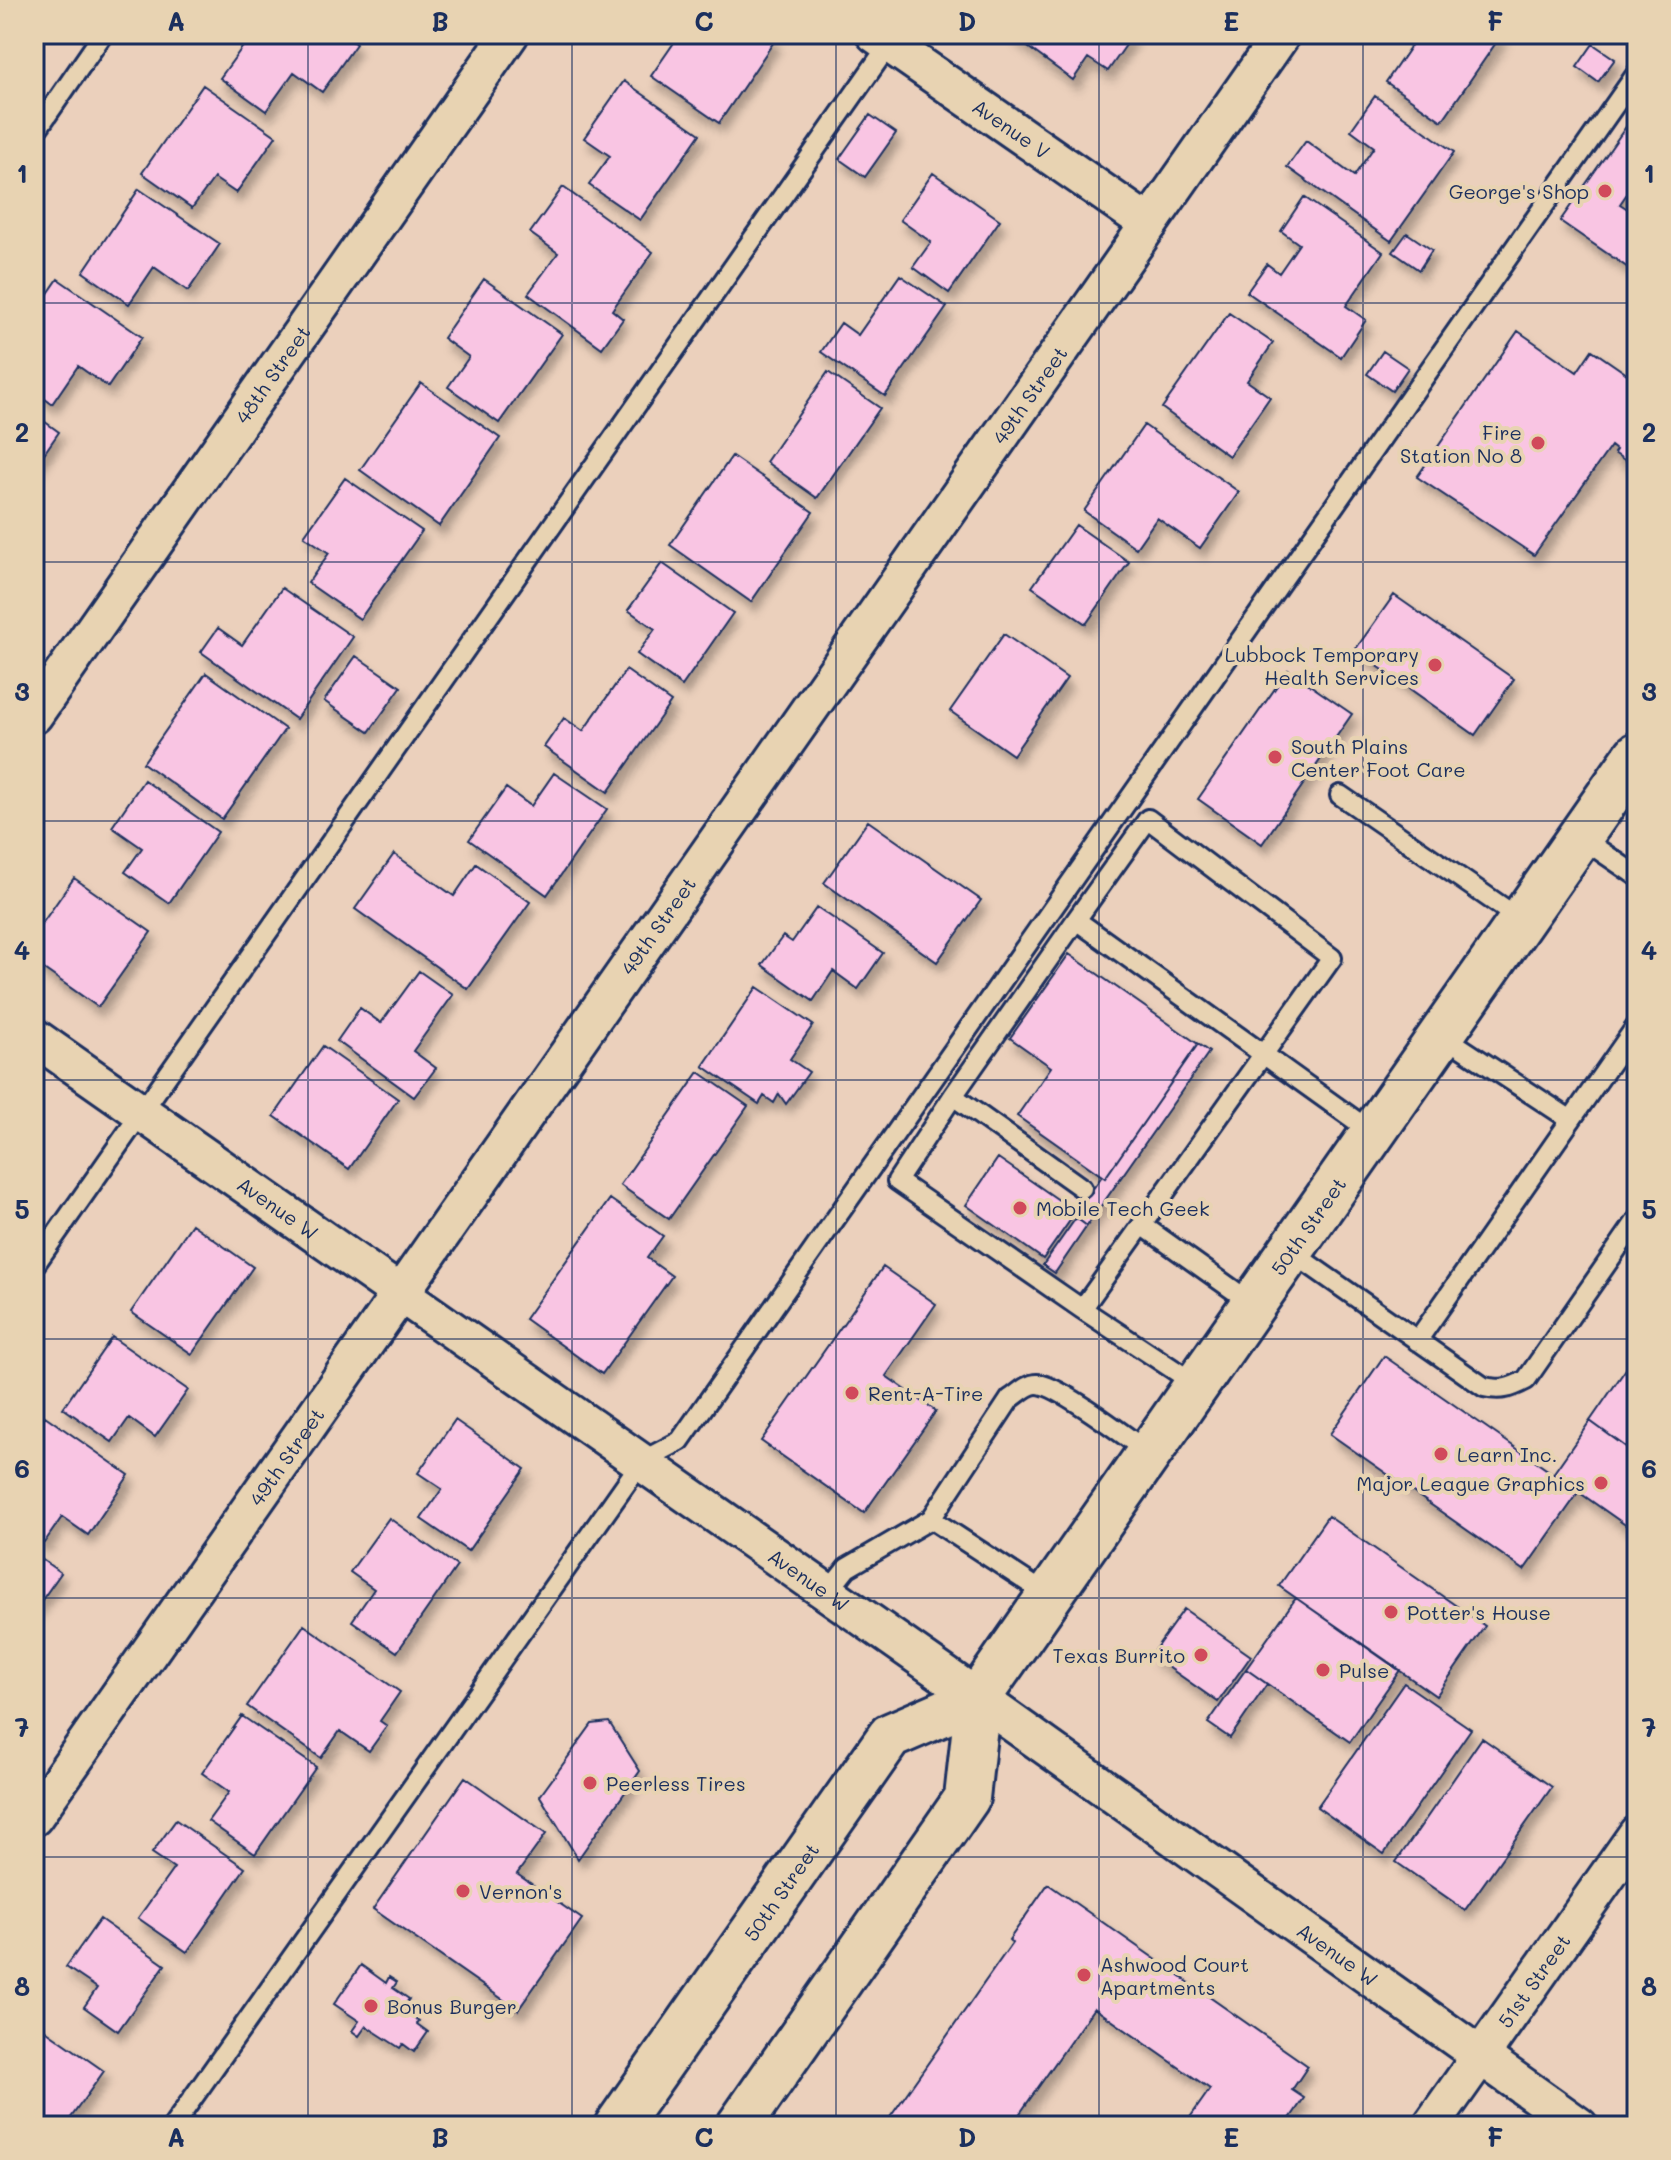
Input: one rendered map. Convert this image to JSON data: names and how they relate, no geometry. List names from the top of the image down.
{
  "streets": {
    "main road": ["50th Street"],
    "street": [
      "Avenue V",
      "48th Street",
      "49th Street",
      "Avenue W",
      "51st Street"
    ]
  },
  "crossings": [
    ["Avenue V", "49th Street"],
    ["49th Street", "Avenue W"],
    ["Avenue W", "50th Street"],
    ["Avenue W", "51st Street"]
  ],
  "places": [
    "George's Shop",
    "Fire Station No 8",
    "Lubbock Temporary Health Services",
    "South Plains Center Foot Care",
    "Mobile Tech Geek",
    "Rent-A-Tire",
    "Learn Inc.",
    "Major League Graphics",
    "Potter's House",
    "Texas Burrito",
    "Pulse",
    "Peerless Tires",
    "Vernon's",
    "Ashwood Court Apartments",
    "Bonus Burger"
  ],
  "grid": {
    "columns": [
      "A",
      "B",
      "C",
      "D",
      "E",
      "F"
    ],
    "rows": [
      "1",
      "2",
      "3",
      "4",
      "5",
      "6",
      "7",
      "8"
    ]
  }
}
